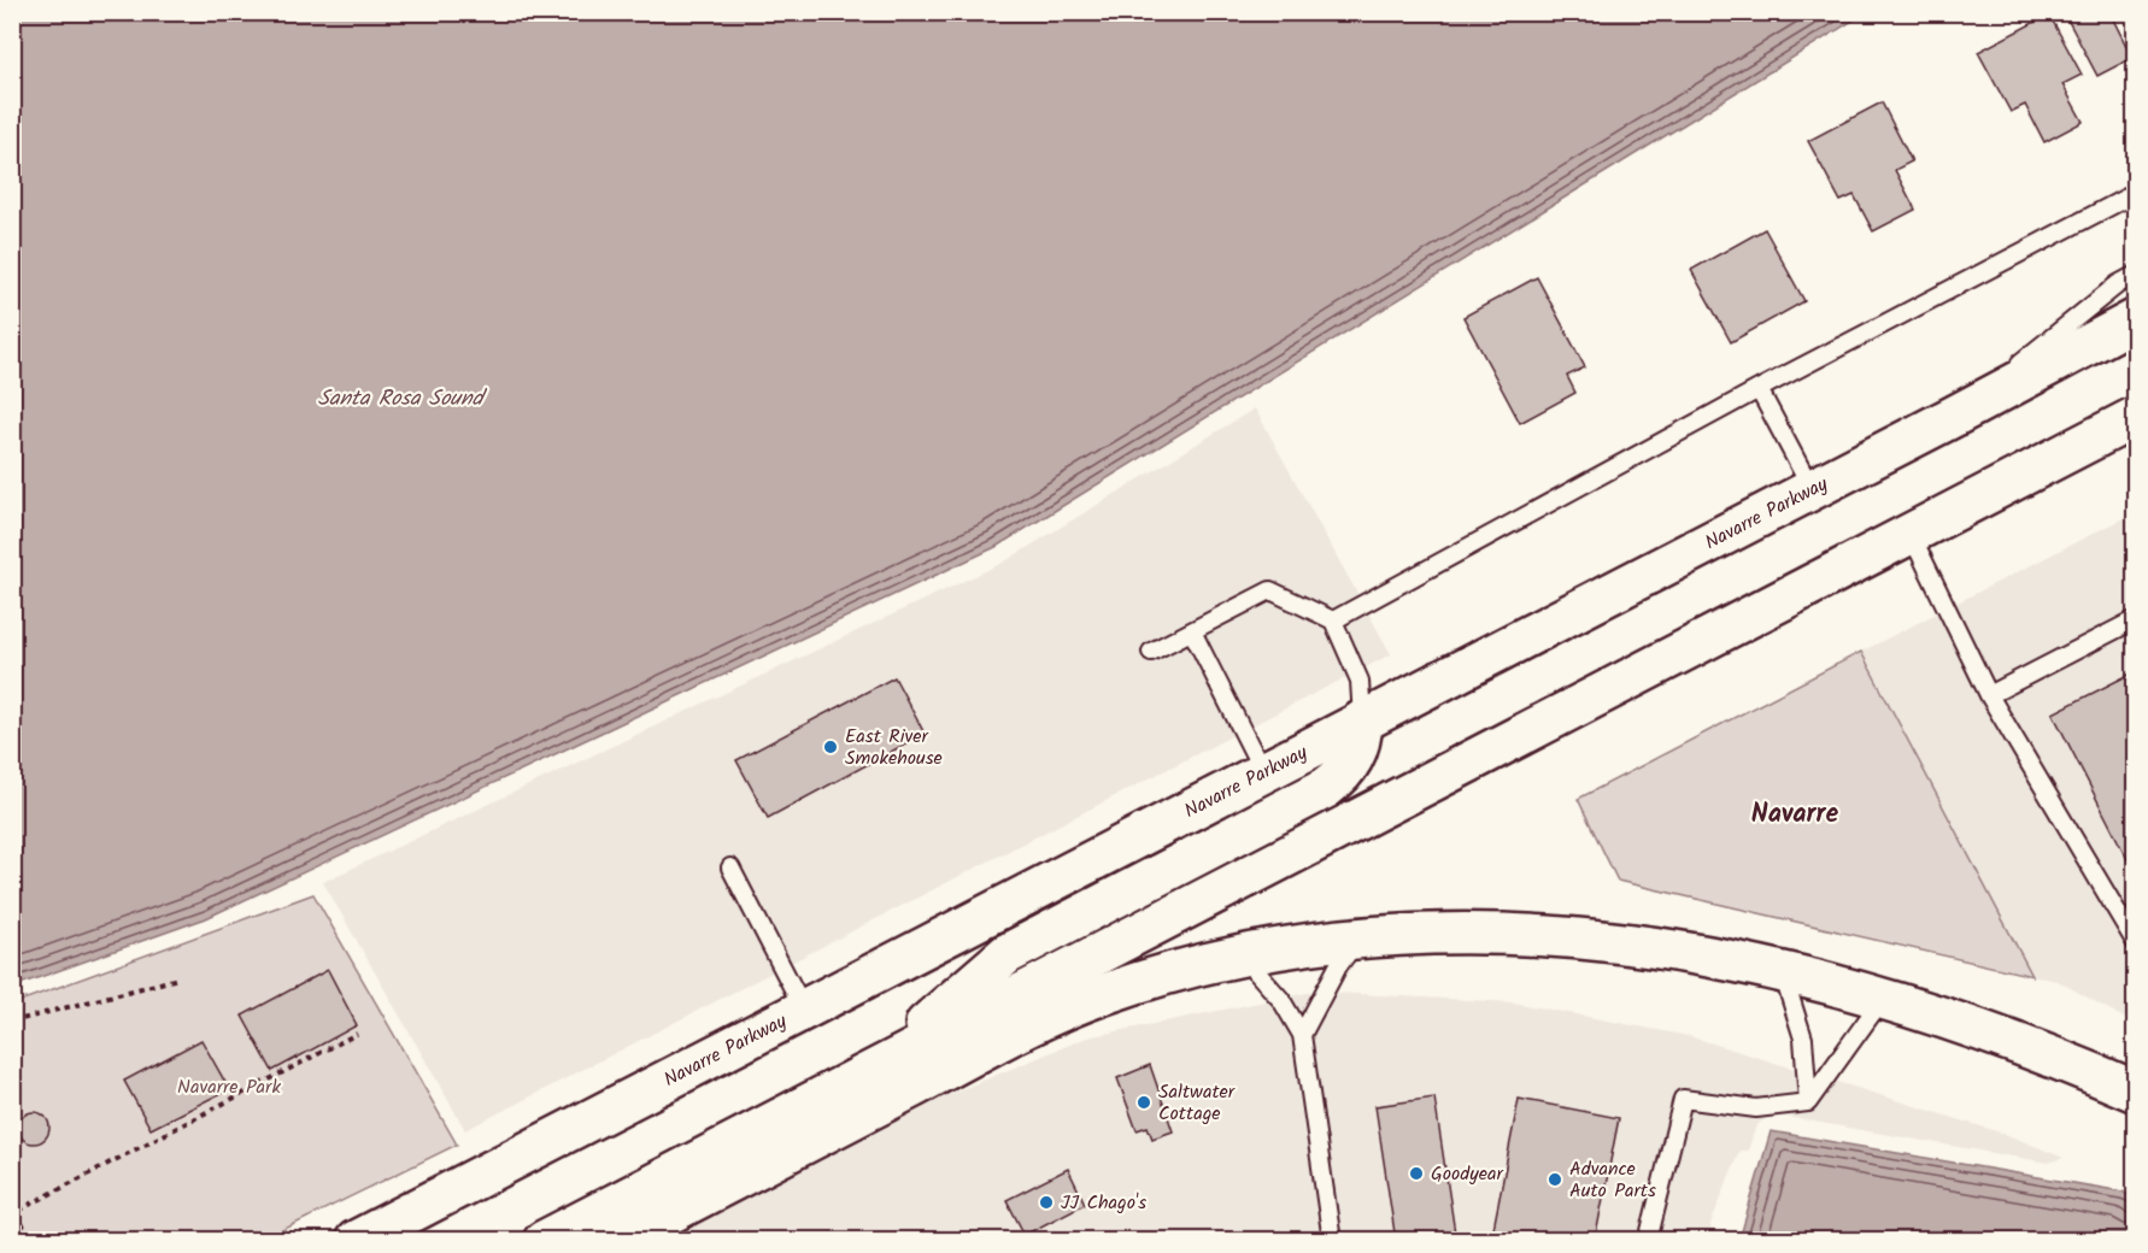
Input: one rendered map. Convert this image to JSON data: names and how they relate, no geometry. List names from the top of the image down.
{
  "streets": {
    "highway": ["Navarre Parkway"]
  },
  "districts": ["Navarre"],
  "water": ["Santa Rosa Sound"],
  "parks": ["Navarre Park"],
  "places": [
    "East River Smokehouse",
    "Saltwater Cottage",
    "Goodyear",
    "Advance Auto Parts",
    "JJ Chago's"
  ]
}
